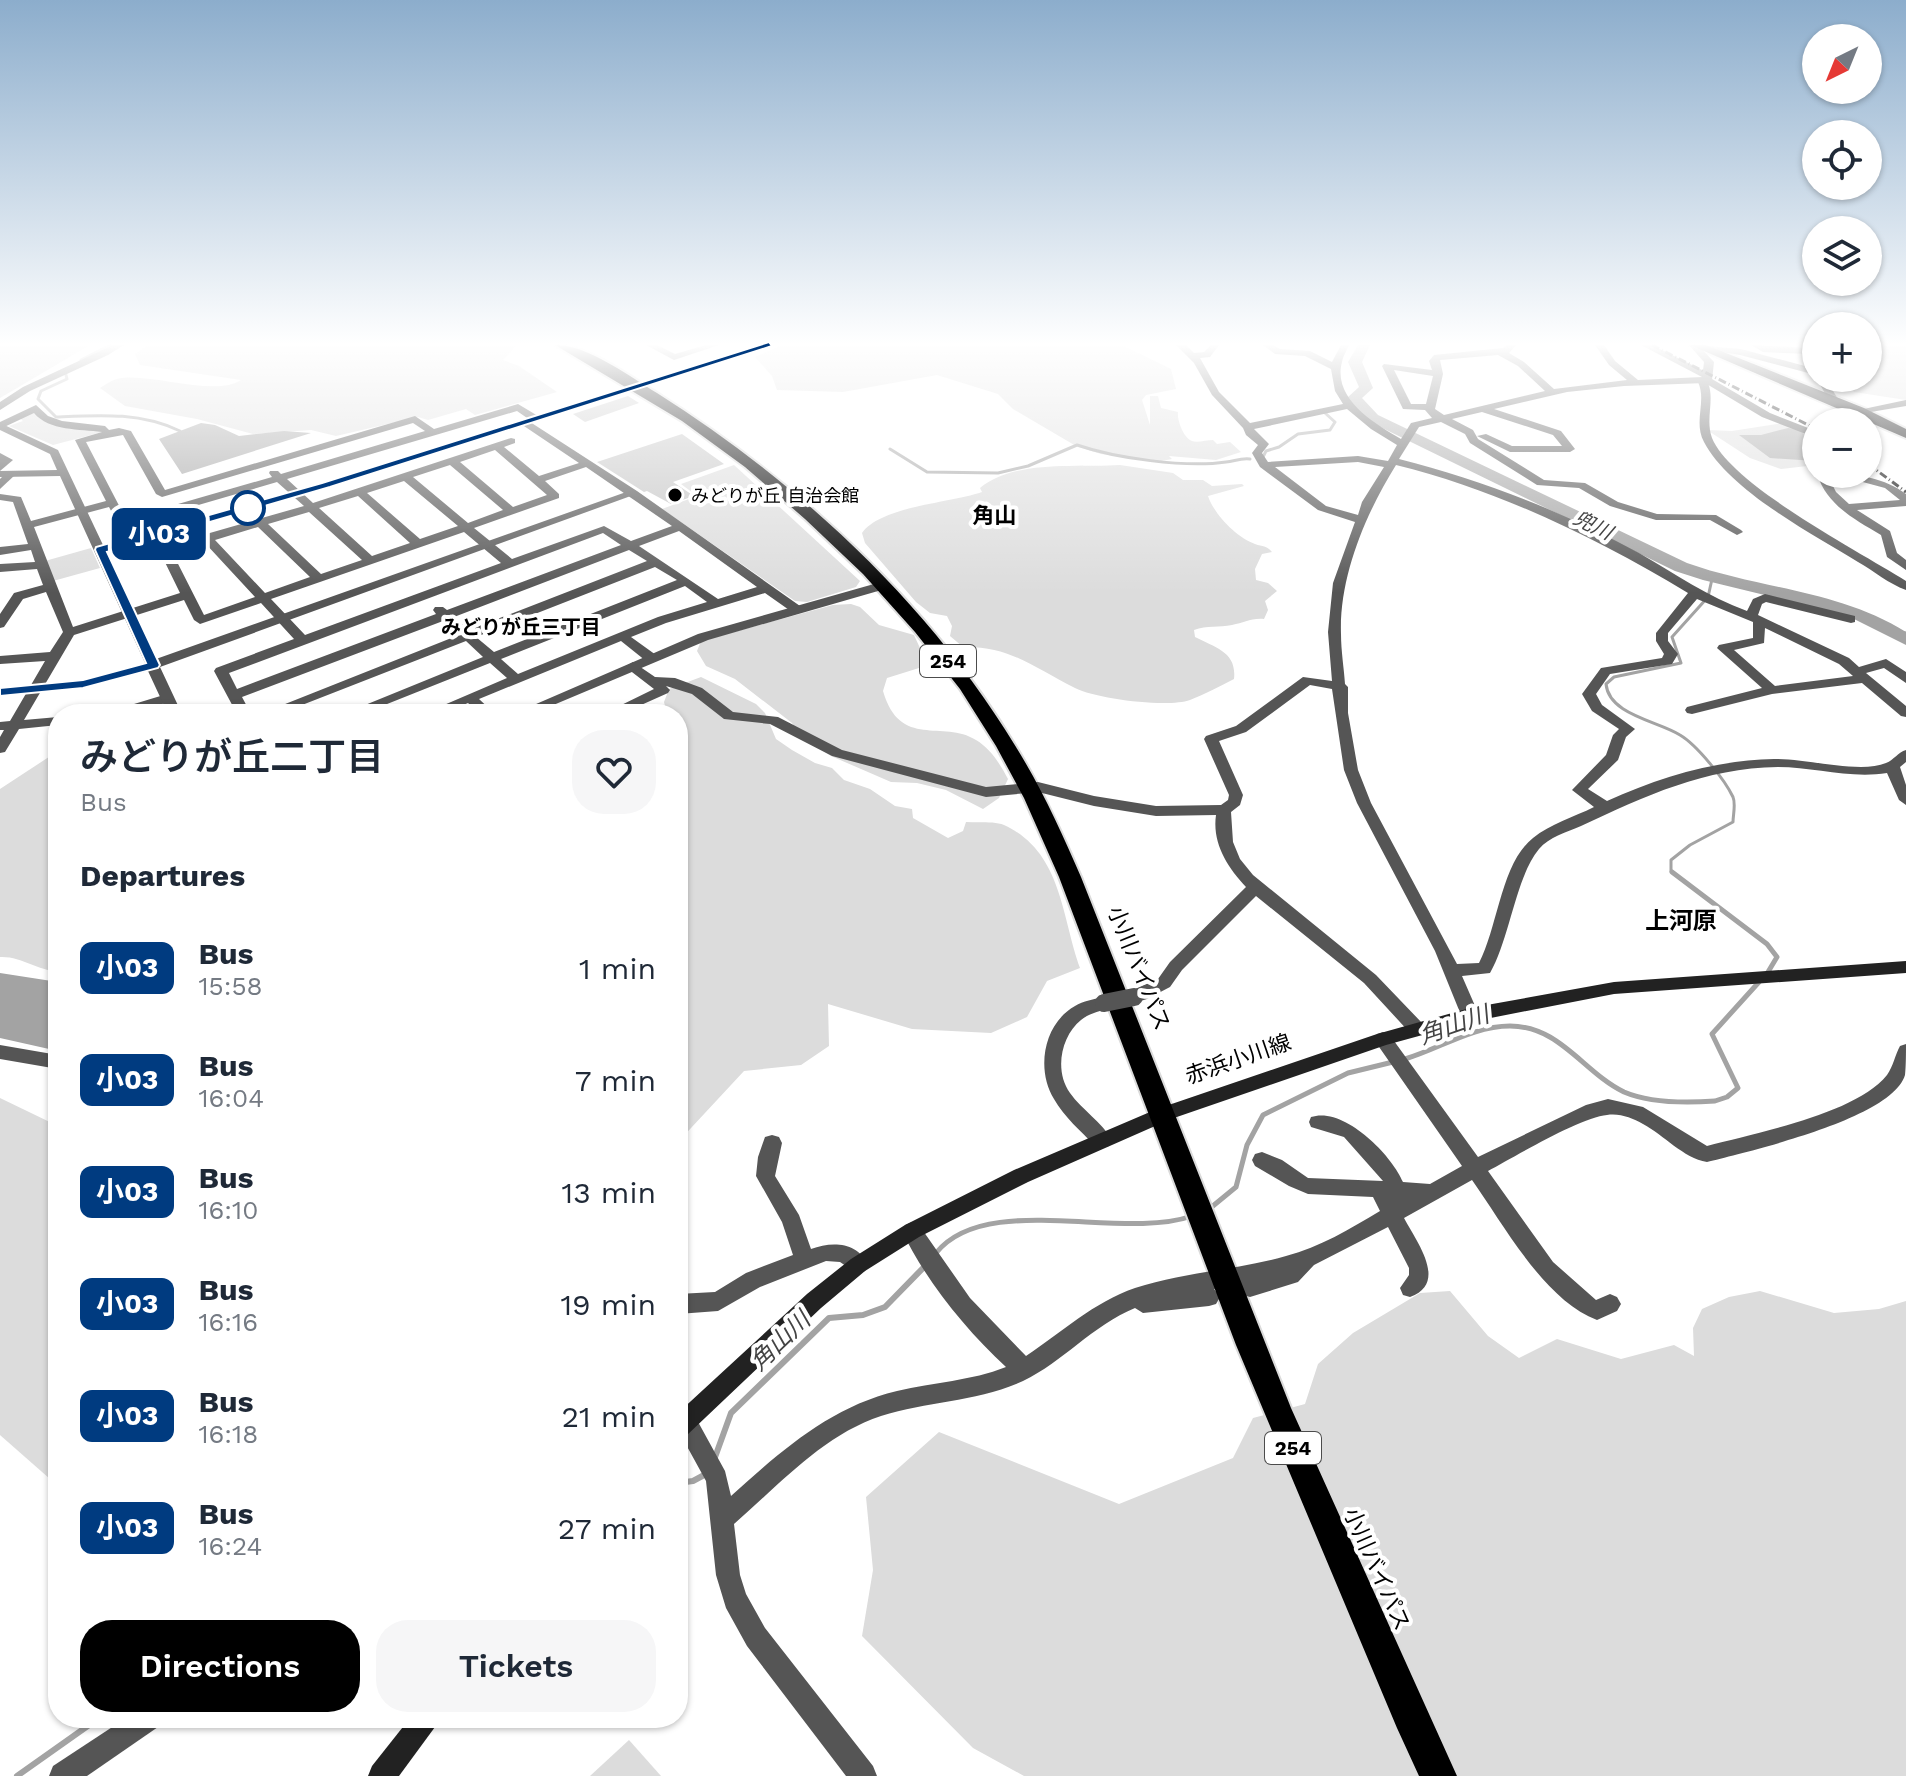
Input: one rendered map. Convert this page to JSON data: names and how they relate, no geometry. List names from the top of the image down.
{
  "streets": {
    "highway": ["254", "小川バイパス"],
    "main road": ["赤浜小川線"]
  },
  "crossings": [
    ["小川バイパス", "赤浜小川線"]
  ],
  "districts": ["角山", "みどりが丘三丁目", "上河原"],
  "water": ["兜川", "角山川"],
  "places": ["みどりが丘 自治会館"],
  "lines": ["bus line 小03"],
  "north": "bottom left",
  "page": {
    "on_map": "小03",
    "map_buttons": ["+", "−"],
    "heading": [
      ["みどりが丘二丁目", "Bus"],
      "Departures"
    ],
    "list": [
      {
        "mark": "小03",
        "name": "Bus",
        "note": "15:58",
        "value": "1 min"
      },
      {
        "mark": "小03",
        "name": "Bus",
        "note": "16:04",
        "value": "7 min"
      },
      {
        "mark": "小03",
        "name": "Bus",
        "note": "16:10",
        "value": "13 min"
      },
      {
        "mark": "小03",
        "name": "Bus",
        "note": "16:16",
        "value": "19 min"
      },
      {
        "mark": "小03",
        "name": "Bus",
        "note": "16:18",
        "value": "21 min"
      },
      {
        "mark": "小03",
        "name": "Bus",
        "note": "16:24",
        "value": "27 min"
      }
    ],
    "buttons": ["Directions", "Tickets"]
  }
}
